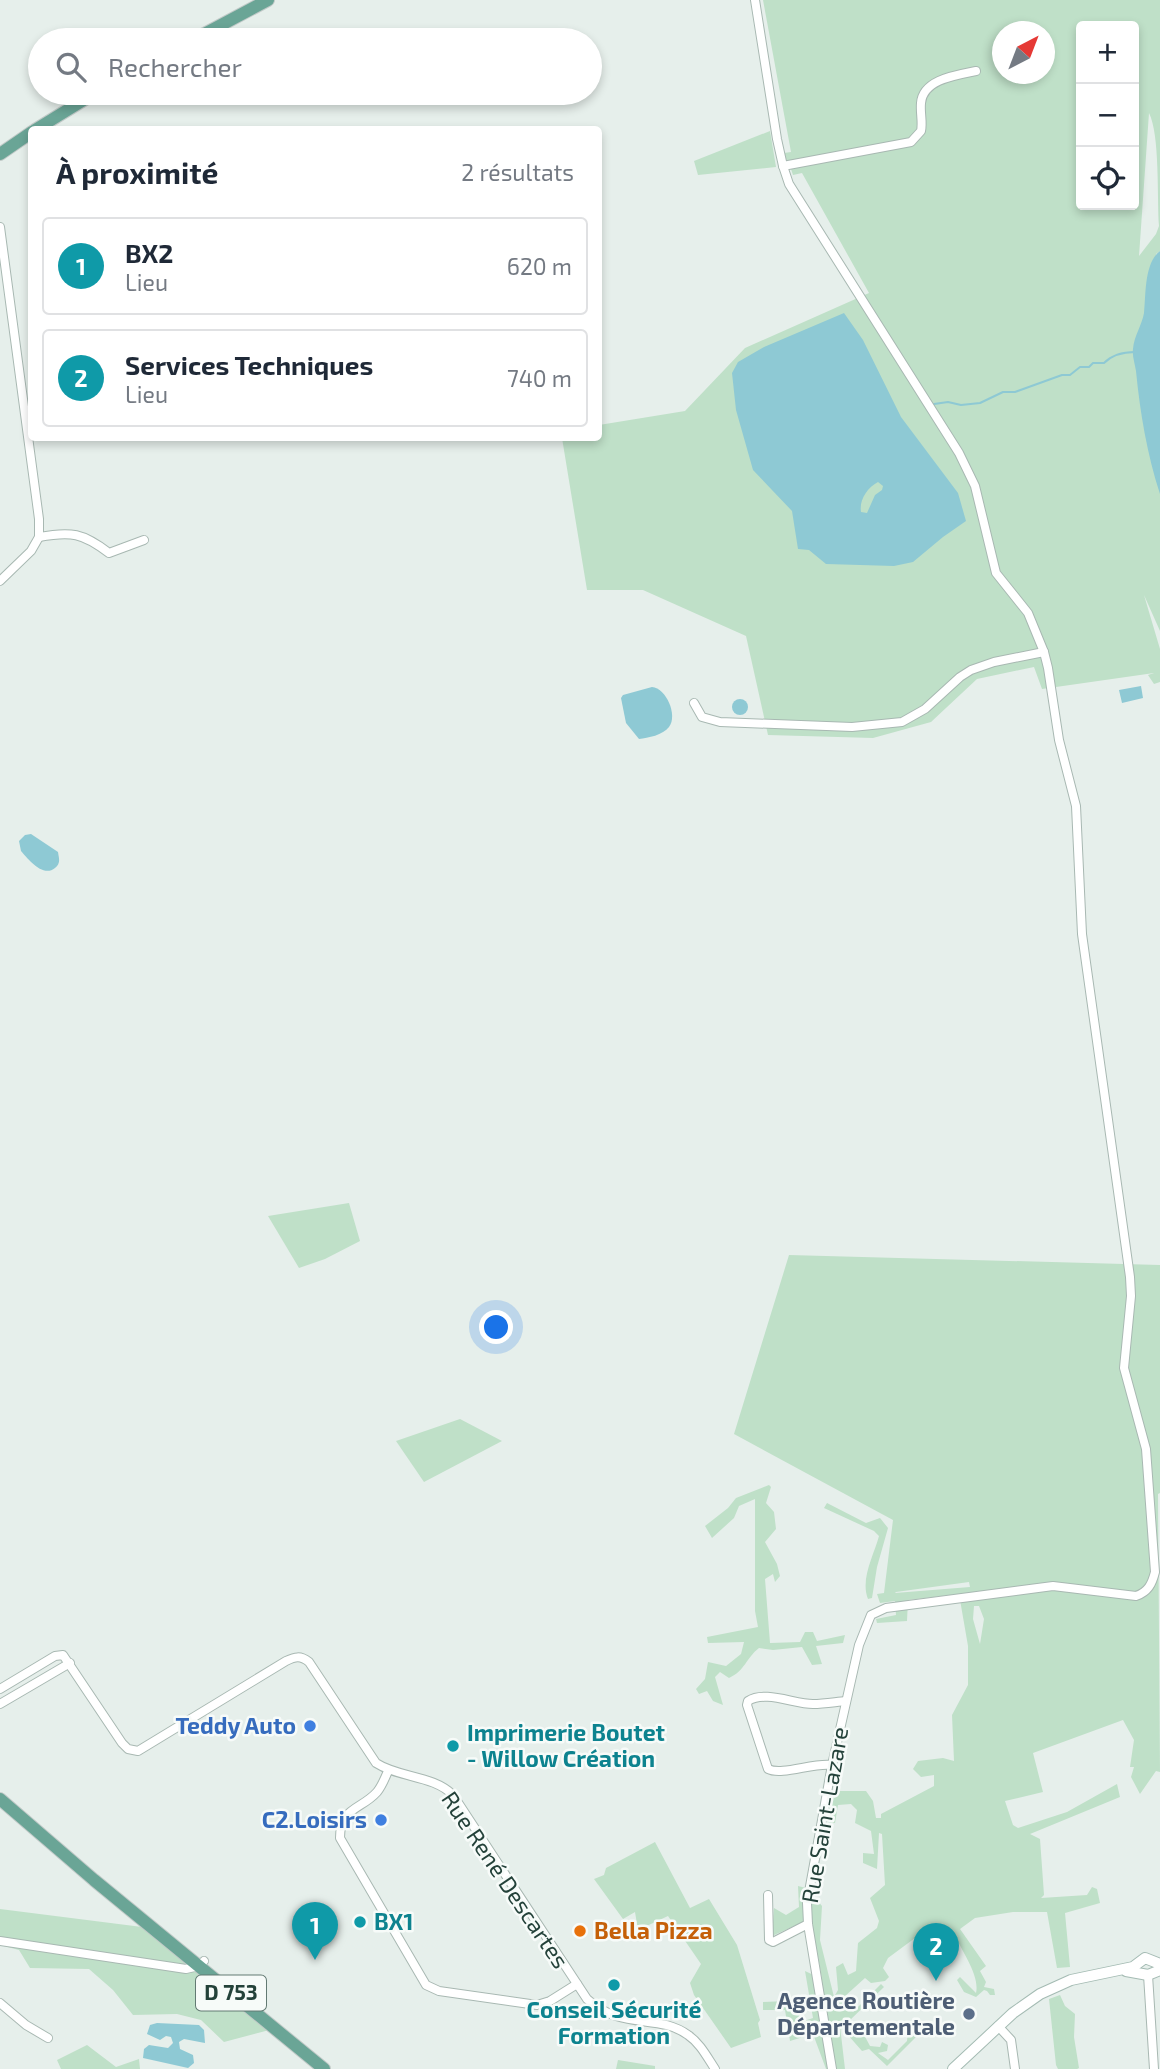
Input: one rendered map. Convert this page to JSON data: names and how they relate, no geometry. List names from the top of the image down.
{
  "streets": {
    "main road": ["D 753"],
    "street": ["Rue Saint-Lazare", "Rue René Descartes"]
  },
  "places": [
    "Teddy Auto",
    "Imprimerie Boutet - Willow Création",
    "C2.Loisirs",
    "BX1",
    "Bella Pizza",
    "Conseil Sécurité Formation",
    "Agence Routière Départementale"
  ],
  "north": "top right",
  "page": {
    "map_buttons": ["+", "−"],
    "search": "Rechercher",
    "heading": ["À proximité", "2 résultats"],
    "list": [
      {
        "mark": "1",
        "name": "BX2",
        "note": "Lieu",
        "value": "620 m"
      },
      {
        "mark": "2",
        "name": "Services Techniques",
        "note": "Lieu",
        "value": "740 m"
      }
    ],
    "pins": ["1", "2"]
  }
}
